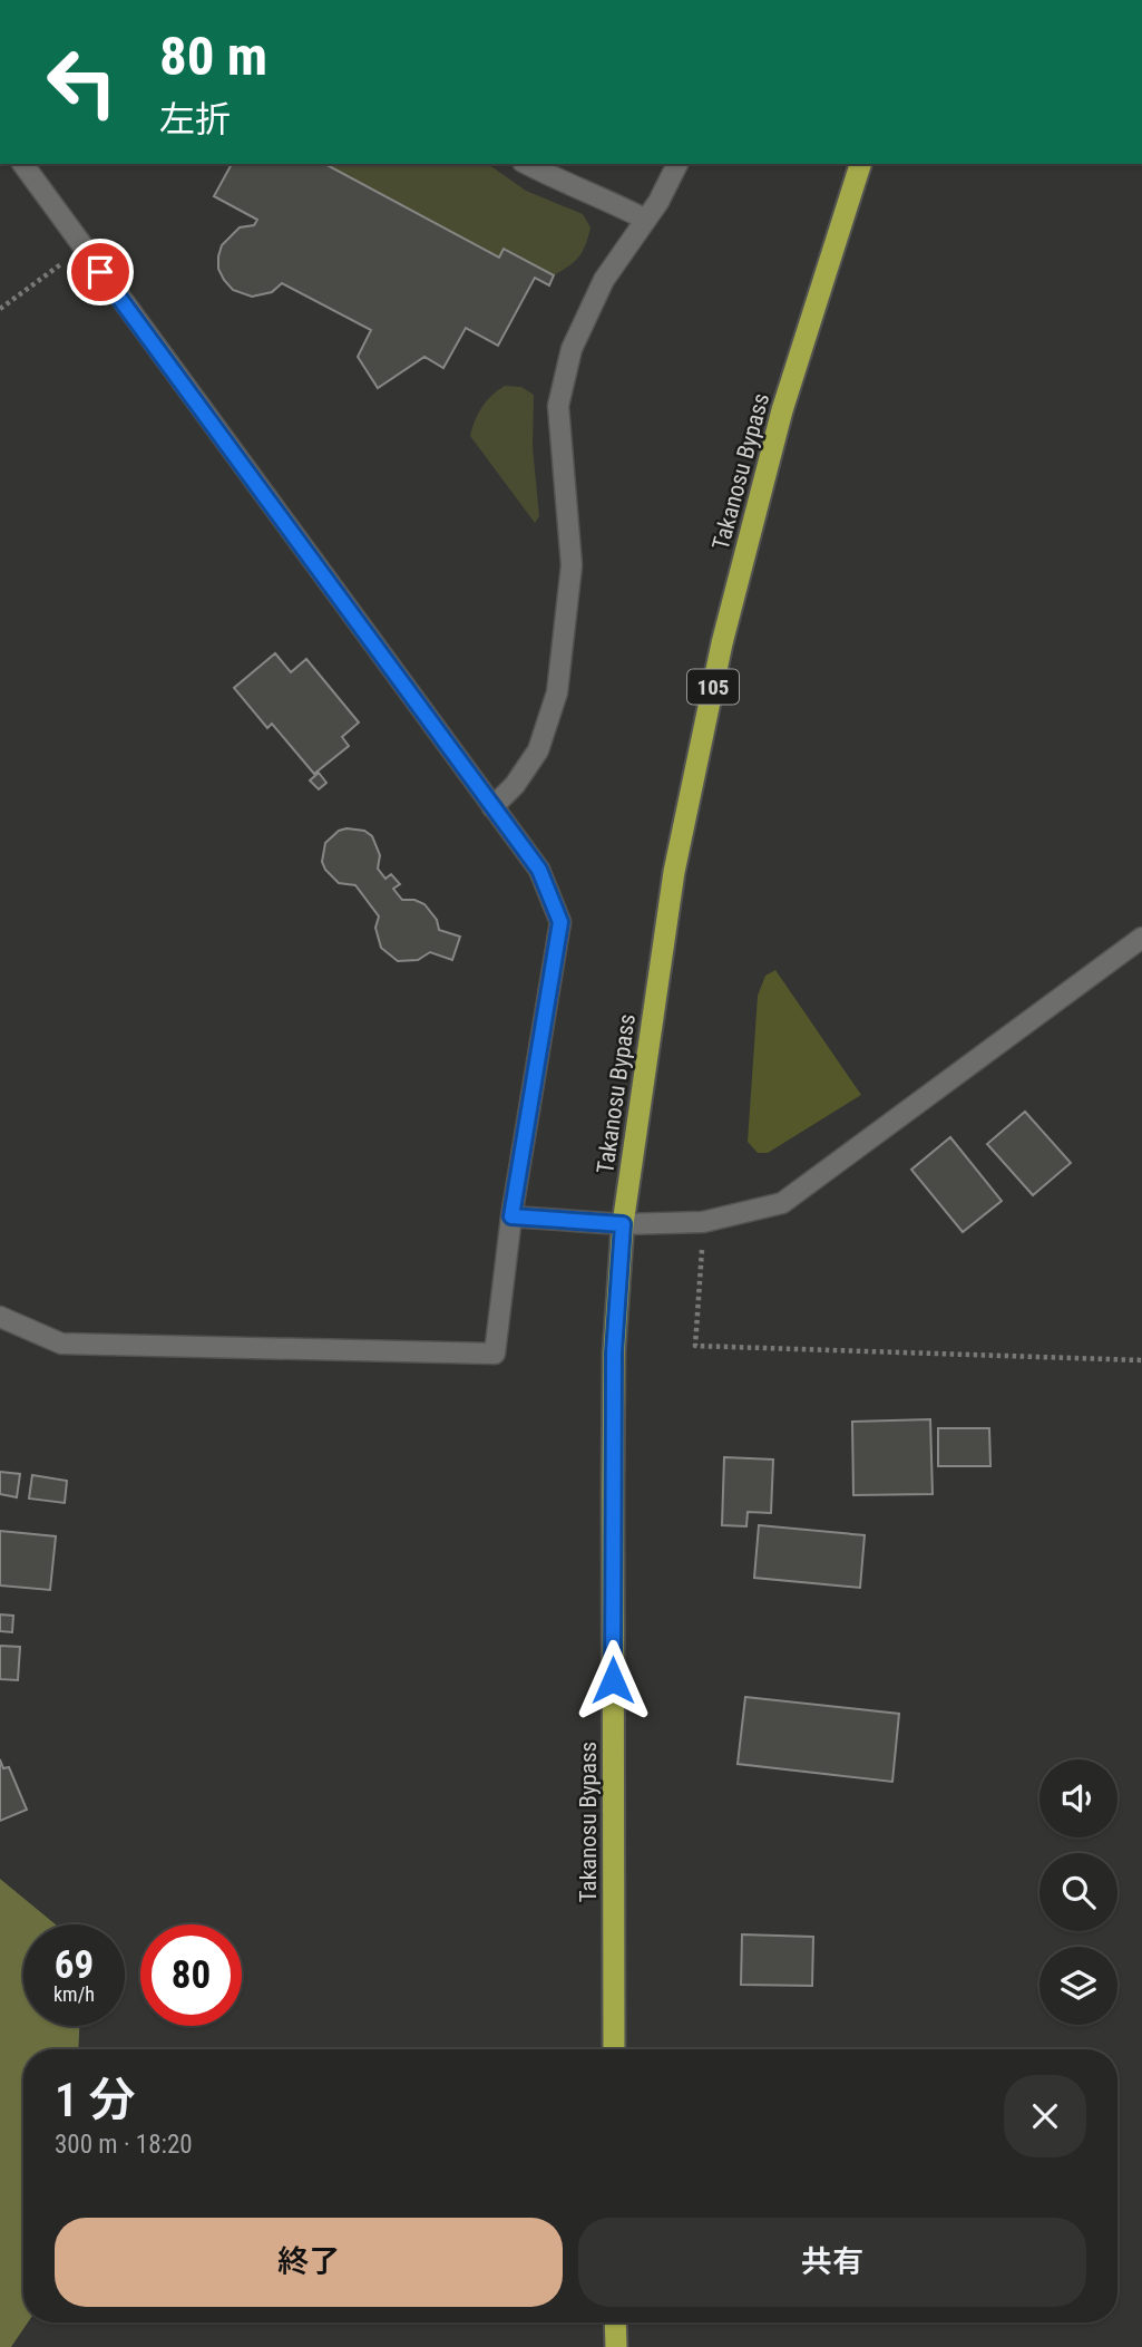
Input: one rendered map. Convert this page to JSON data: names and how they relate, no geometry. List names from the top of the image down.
{
  "streets": {
    "highway": ["Takanosu Bypass", "105"]
  },
  "page": {
    "turn": ["80 m", "左折"],
    "speed": "69 km/h",
    "limit": "80",
    "heading": ["1 分", "300 m · 18:20"],
    "buttons": ["終了", "共有"]
  }
}
